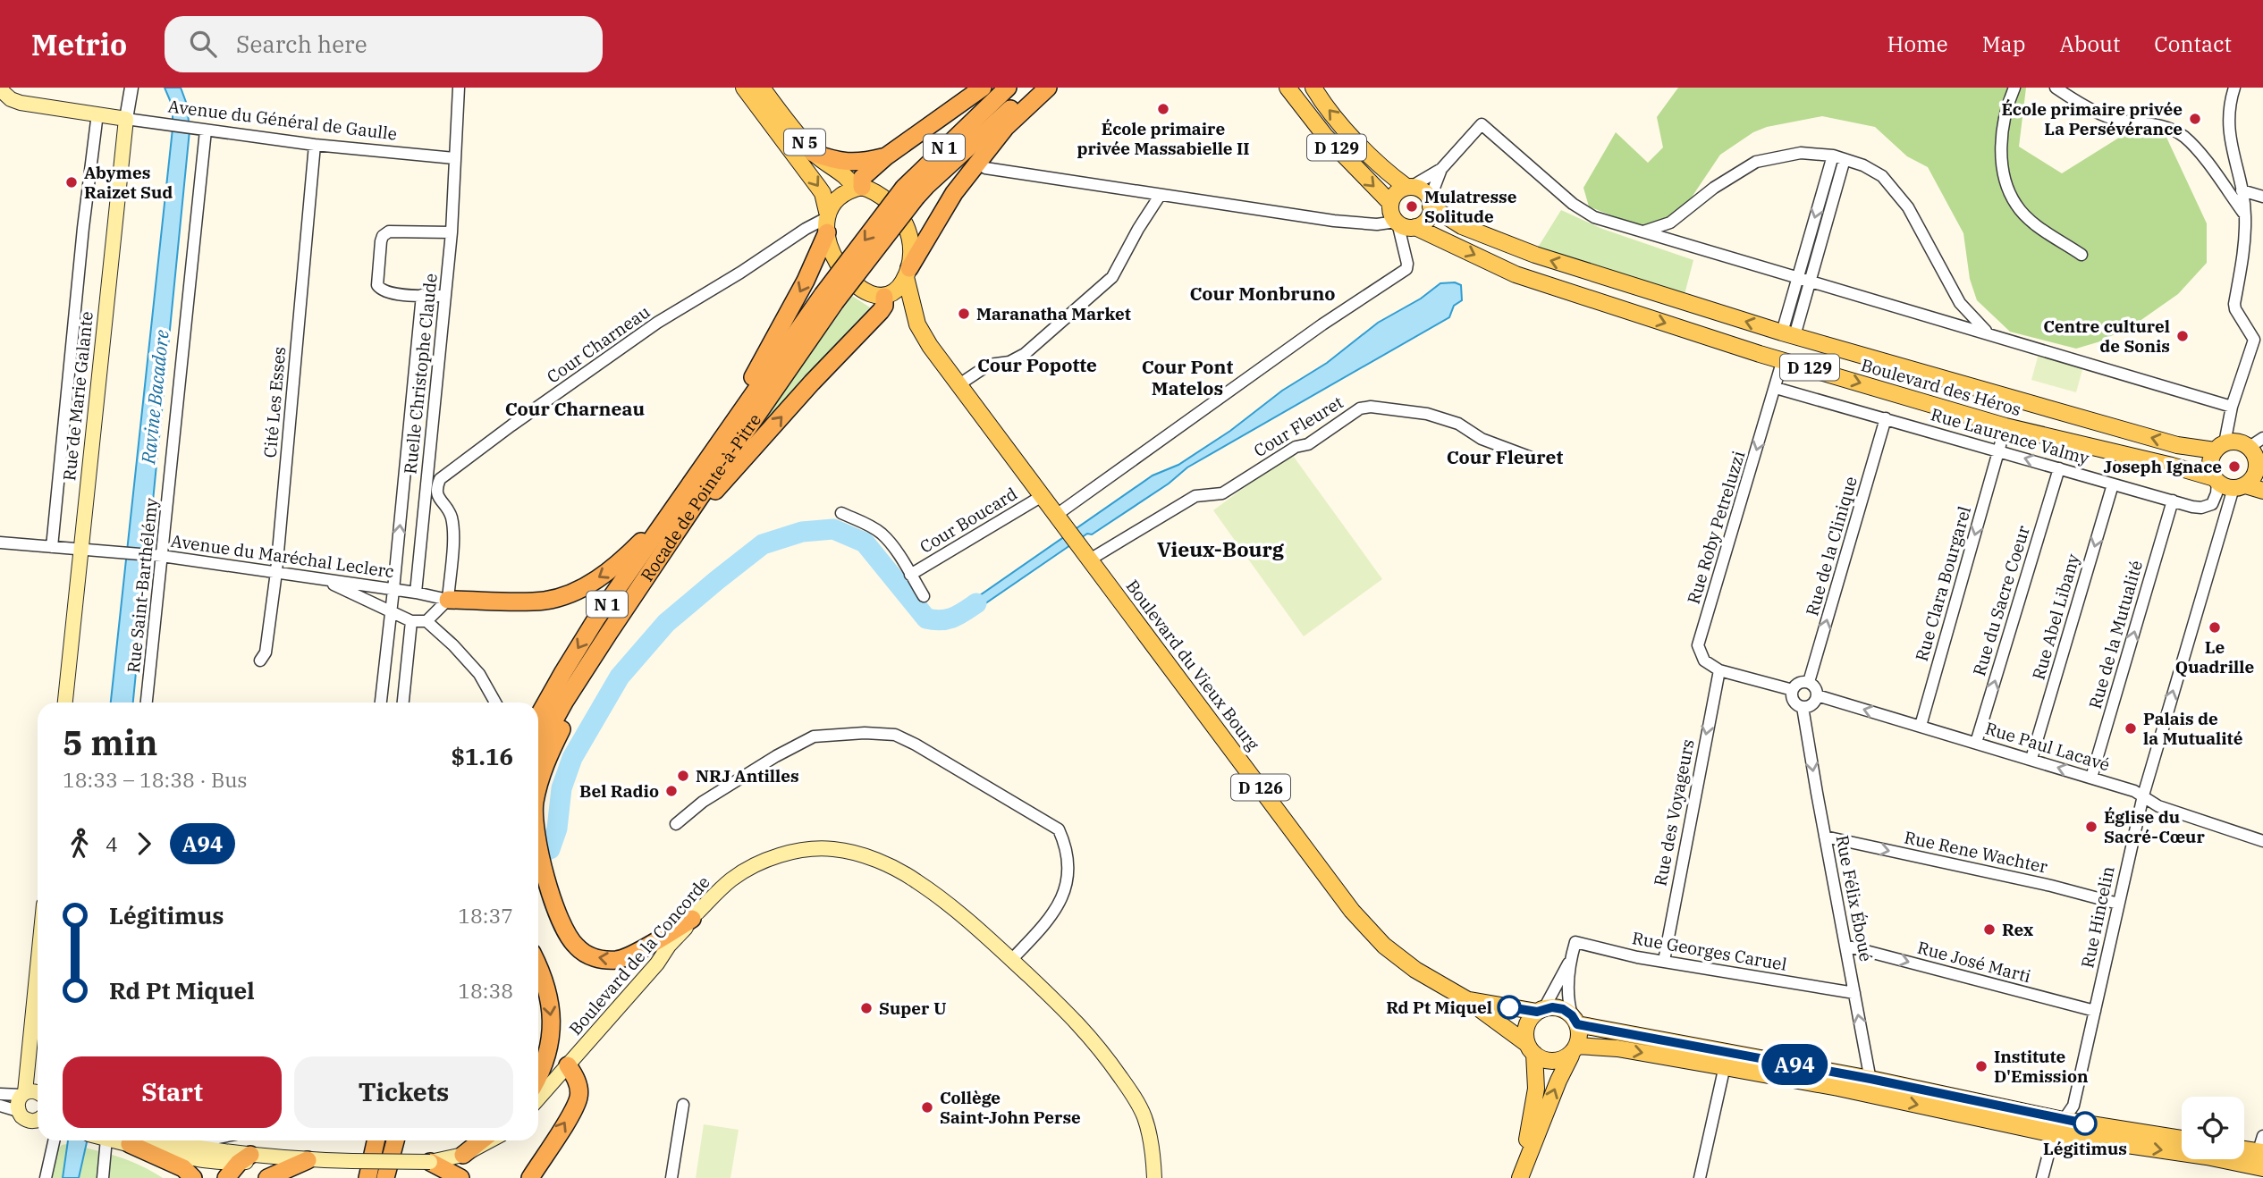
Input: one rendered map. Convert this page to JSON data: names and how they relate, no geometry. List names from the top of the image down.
{
  "streets": {
    "highway": ["N 1", "Rocade de Pointe-à-Pitre"],
    "main road": [
      "Avenue du Général de Gaulle",
      "N 5",
      "D 129",
      "Boulevard des Héros",
      "Rue de Marie Galante",
      "Boulevard du Vieux Bourg",
      "D 126",
      "Boulevard de la Concorde"
    ],
    "street": [
      "Cour Charneau",
      "Ruelle Christophe Claude",
      "Cité Les Esses",
      "Cour Fleuret",
      "Rue Laurence Valmy",
      "Cour Boucard",
      "Rue Roby Petreluzzi",
      "Rue de la Clinique",
      "Avenue du Maréchal Leclerc",
      "Rue Clara Bourgarel",
      "Rue Saint-Barthélémy",
      "Rue du Sacre Coeur",
      "Rue Abel Libany",
      "Rue de la Mutualité",
      "Rue Paul Lacavé",
      "Rue des Voyageurs",
      "Rue Rene Wachter",
      "Rue Félix Éboué",
      "Rue Hincelin",
      "Rue Georges Caruel",
      "Rue José Marti"
    ]
  },
  "crossings": [
    ["Avenue du Général de Gaulle", "Ruelle Christophe Claude"],
    ["Avenue du Général de Gaulle", "Rue de Marie Galante"],
    ["Avenue du Général de Gaulle", "Cité Les Esses"],
    ["Avenue du Général de Gaulle", "Rue Saint-Barthélémy"],
    ["N 5", "Cour Charneau"],
    ["N 5", "Boulevard du Vieux Bourg"],
    ["N 1", "Rocade de Pointe-à-Pitre"],
    ["D 129", "Boulevard des Héros"],
    ["D 129", "Rue Laurence Valmy"],
    ["D 129", "Rue Hincelin"],
    ["Cour Charneau", "Avenue du Maréchal Leclerc"],
    ["Cour Charneau", "Boulevard du Vieux Bourg"],
    ["Ruelle Christophe Claude", "Avenue du Maréchal Leclerc"],
    ["Boulevard des Héros", "Rue Laurence Valmy"],
    ["Boulevard des Héros", "Rue Clara Bourgarel"],
    ["Boulevard des Héros", "Rue Hincelin"],
    ["Rue de Marie Galante", "Avenue du Maréchal Leclerc"],
    ["Cité Les Esses", "Avenue du Maréchal Leclerc"],
    ["Cour Fleuret", "Boulevard du Vieux Bourg"],
    ["Rue Laurence Valmy", "Rue Roby Petreluzzi"],
    ["Rue Laurence Valmy", "Rue de la Clinique"],
    ["Rue Laurence Valmy", "Rue Clara Bourgarel"],
    ["Rue Laurence Valmy", "Rue du Sacre Coeur"],
    ["Rue Laurence Valmy", "Rue Abel Libany"],
    ["Rue Laurence Valmy", "Rue de la Mutualité"],
    ["Rue Laurence Valmy", "Rue Hincelin"],
    ["Cour Boucard", "Boulevard du Vieux Bourg"],
    ["Rue Roby Petreluzzi", "Rue des Voyageurs"],
    ["Rue de la Clinique", "Rue Paul Lacavé"],
    ["Rue de la Clinique", "Rue Félix Éboué"],
    ["Avenue du Maréchal Leclerc", "Rue Saint-Barthélémy"],
    ["Rue Clara Bourgarel", "Rue Paul Lacavé"],
    ["Rue du Sacre Coeur", "Rue Paul Lacavé"],
    ["Rue Abel Libany", "Rue Paul Lacavé"],
    ["Rue de la Mutualité", "Rue Paul Lacavé"],
    ["Boulevard du Vieux Bourg", "Rue Georges Caruel"],
    ["Rue Paul Lacavé", "Rue Félix Éboué"],
    ["Rue Paul Lacavé", "Rue Hincelin"],
    ["Rue des Voyageurs", "Rue Georges Caruel"],
    ["Rue Rene Wachter", "Rue Félix Éboué"],
    ["Rue Rene Wachter", "Rue Hincelin"],
    ["Rue Félix Éboué", "Rue Georges Caruel"],
    ["Rue Félix Éboué", "Rue José Marti"],
    ["Rue Hincelin", "Rue José Marti"]
  ],
  "one_way": [
    "Rue Roby Petreluzzi",
    "Rue de la Clinique",
    "Rue Clara Bourgarel",
    "Rue du Sacre Coeur",
    "Rue Abel Libany",
    "Rue de la Mutualité",
    "Rue Paul Lacavé",
    "Rue des Voyageurs",
    "Rue Rene Wachter",
    "Rue Hincelin",
    "Rue José Marti"
  ],
  "districts": [
    "Cour Monbruno",
    "Cour Popotte",
    "Cour Pont Matelos",
    "Cour Charneau",
    "Cour Fleuret",
    "Vieux-Bourg"
  ],
  "water": ["Ravine Bacadore"],
  "places": [
    "École primaire privée Massabielle II",
    "École primaire privée La Persévérance",
    "Abymes Raizet Sud",
    "Mulatresse Solitude",
    "Maranatha Market",
    "Centre culturel de Sonis",
    "Joseph Ignace",
    "Le Quadrille",
    "Palais de la Mutualité",
    "NRJ Antilles",
    "Bel Radio",
    "Église du Sacré-Cœur",
    "Rex",
    "Rd Pt Miquel",
    "Super U",
    "Institute D'Emission",
    "Collège Saint-John Perse",
    "Légitimus"
  ],
  "lines": ["bus line A94"],
  "page": {
    "header": "Metrio",
    "search": "Search here",
    "nav": [
      "Home",
      "Map",
      "About",
      "Contact"
    ],
    "on_map": "A94",
    "heading": ["5 min", "18:33 – 18:38 · Bus", "$1.16"],
    "legs": ["4", "A94"],
    "list": [
      {
        "name": "Légitimus",
        "value": "18:37"
      },
      {
        "name": "Rd Pt Miquel",
        "value": "18:38"
      }
    ],
    "buttons": ["Start", "Tickets"]
  }
}
